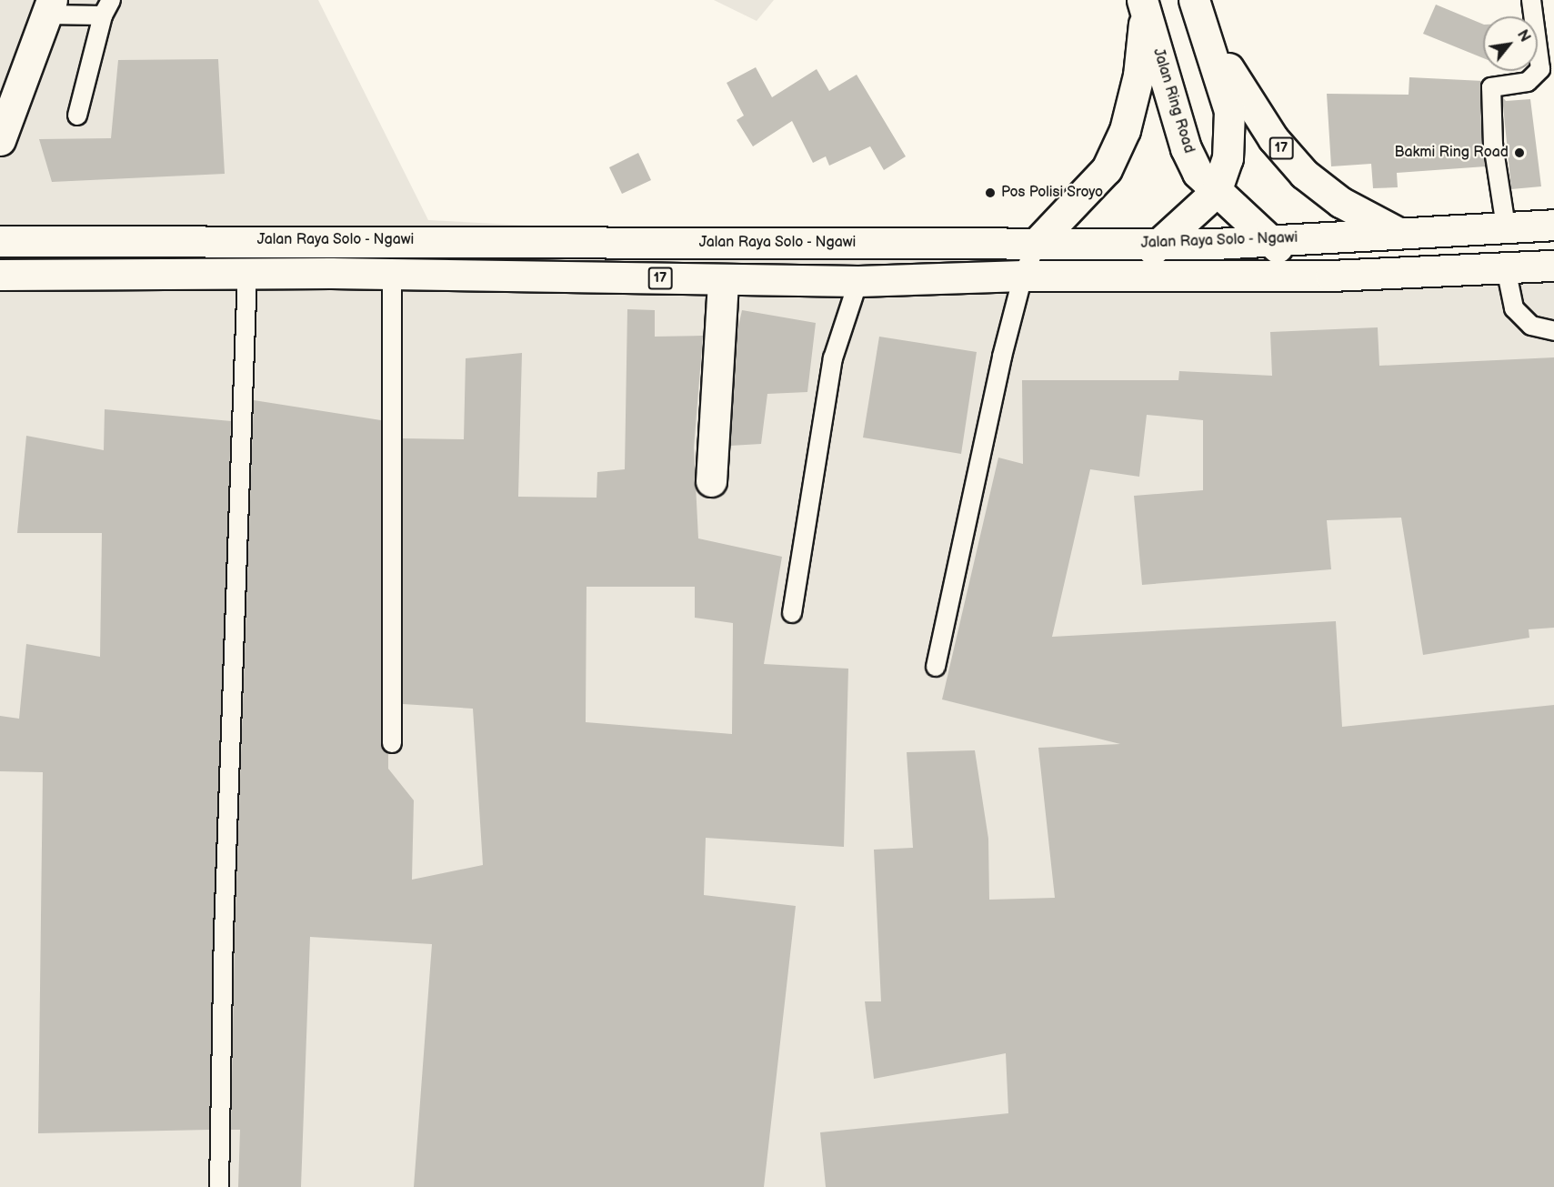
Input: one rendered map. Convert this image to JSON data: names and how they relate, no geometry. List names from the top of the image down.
{
  "streets": {
    "main road": ["Jalan Ring Road", "17", "Jalan Raya Solo - Ngawi"]
  },
  "crossings": [
    ["Jalan Ring Road", "17"],
    ["Jalan Ring Road", "Jalan Raya Solo - Ngawi"],
    ["17", "Jalan Raya Solo - Ngawi"]
  ],
  "places": ["Bakmi Ring Road", "Pos Polisi Sroyo"],
  "north": "top right"
}
